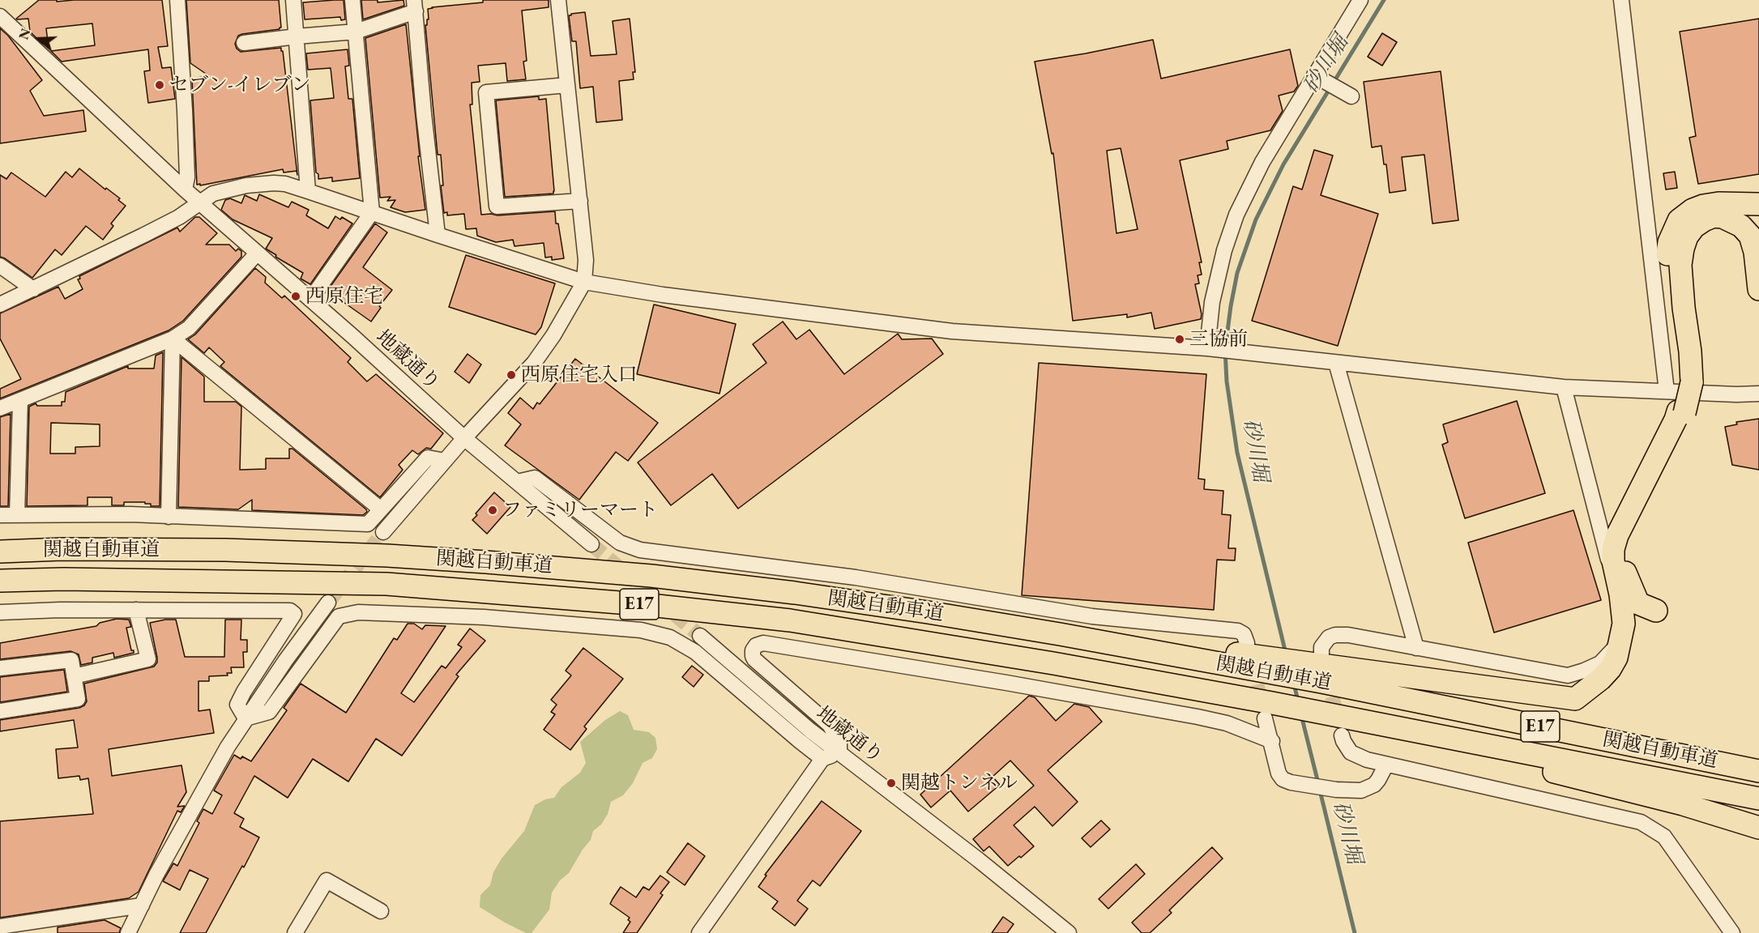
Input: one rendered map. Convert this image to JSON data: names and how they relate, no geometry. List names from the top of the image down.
{
  "streets": {
    "highway": ["関越自動車道", "E17"],
    "street": ["地蔵通り"]
  },
  "water": ["砂川堀"],
  "places": [
    "セブン-イレブン",
    "西原住宅",
    "三協前",
    "西原住宅入口",
    "ファミリーマート",
    "関越トンネル"
  ],
  "north": "left"
}
